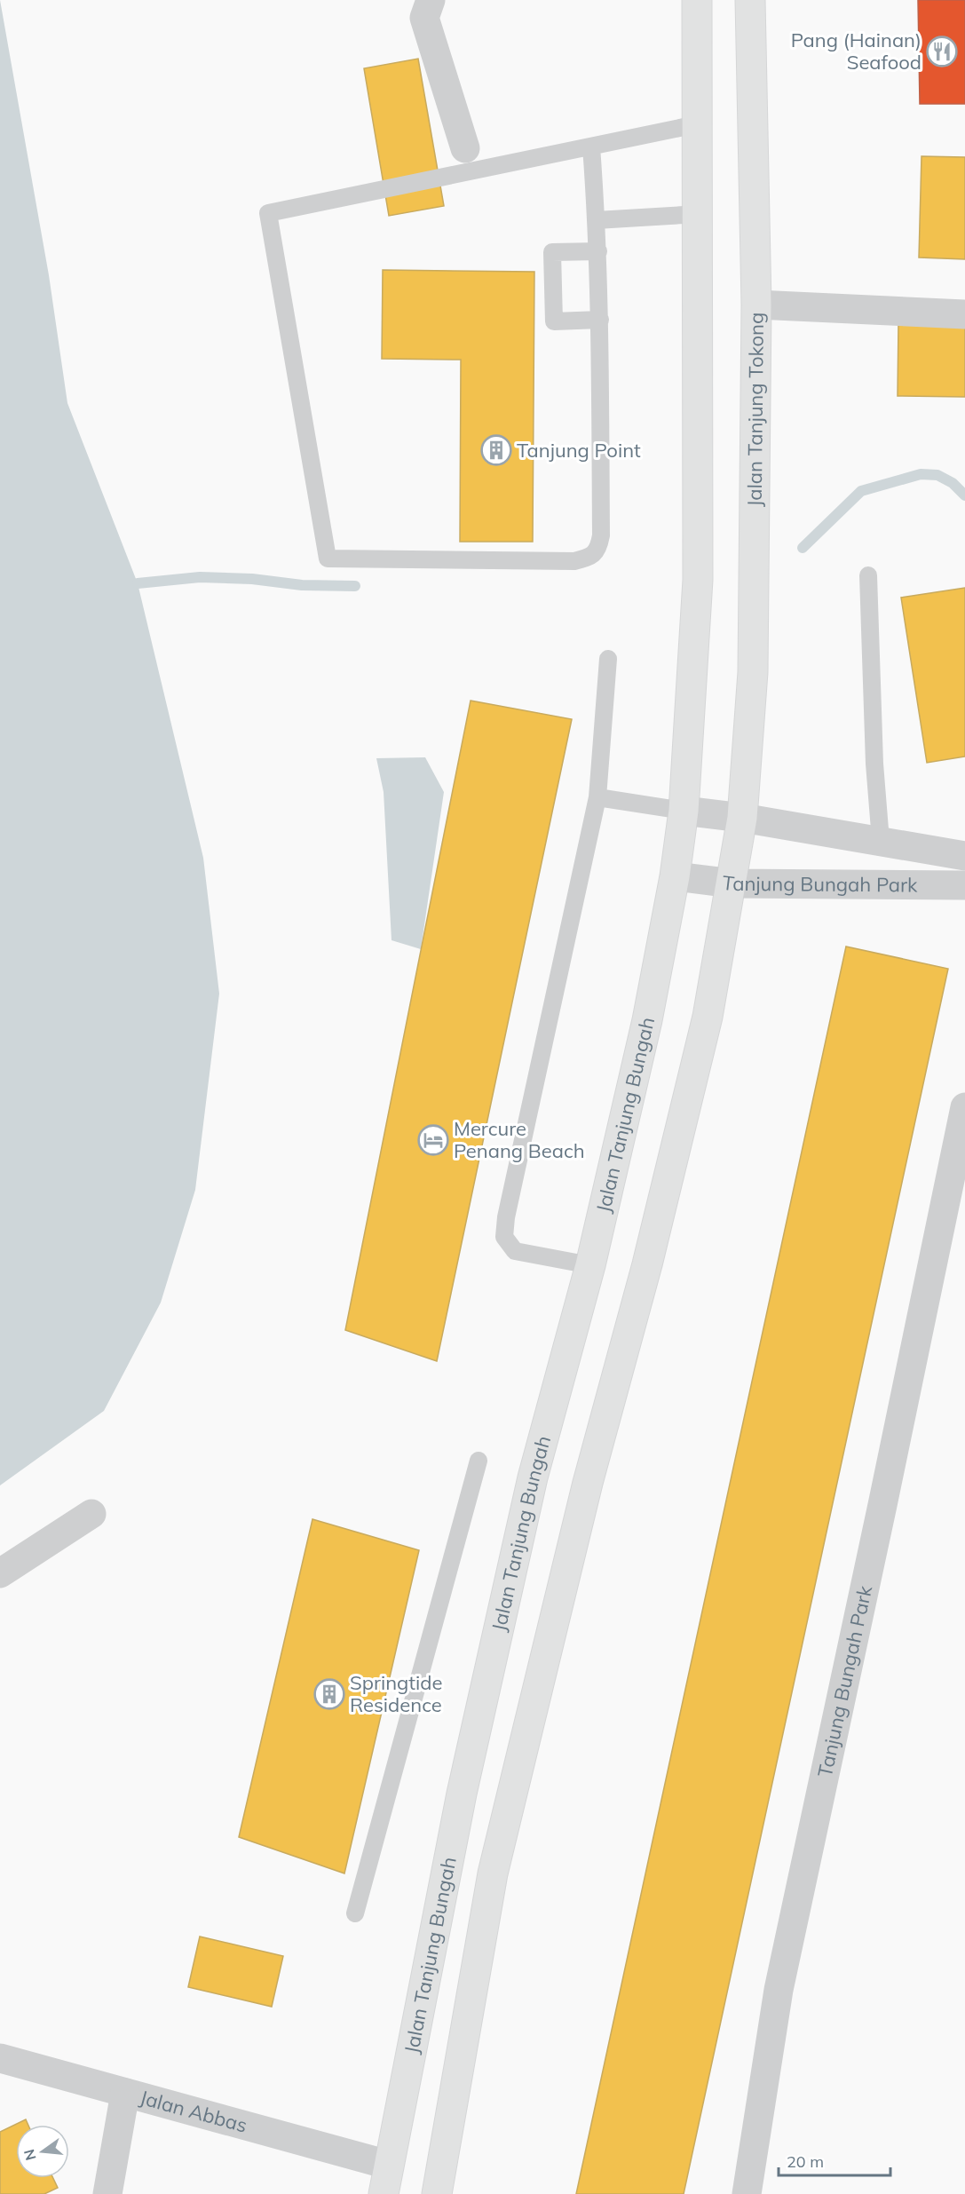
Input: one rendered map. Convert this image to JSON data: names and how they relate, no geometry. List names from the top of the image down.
{
  "streets": {
    "main road": ["Jalan Tanjung Tokong", "Jalan Tanjung Bungah"],
    "street": ["Tanjung Bungah Park", "Jalan Abbas"]
  },
  "crossings": [
    ["Jalan Tanjung Tokong", "Tanjung Bungah Park"],
    ["Tanjung Bungah Park", "Jalan Tanjung Bungah"],
    ["Jalan Tanjung Bungah", "Jalan Abbas"]
  ],
  "places": {
    "restaurant": ["Pang (Hainan) Seafood"],
    "building": ["Tanjung Point", "Springtide Residence"],
    "hotel": ["Mercure Penang Beach"]
  },
  "scale_bar": "20 m",
  "north": "left"
}
